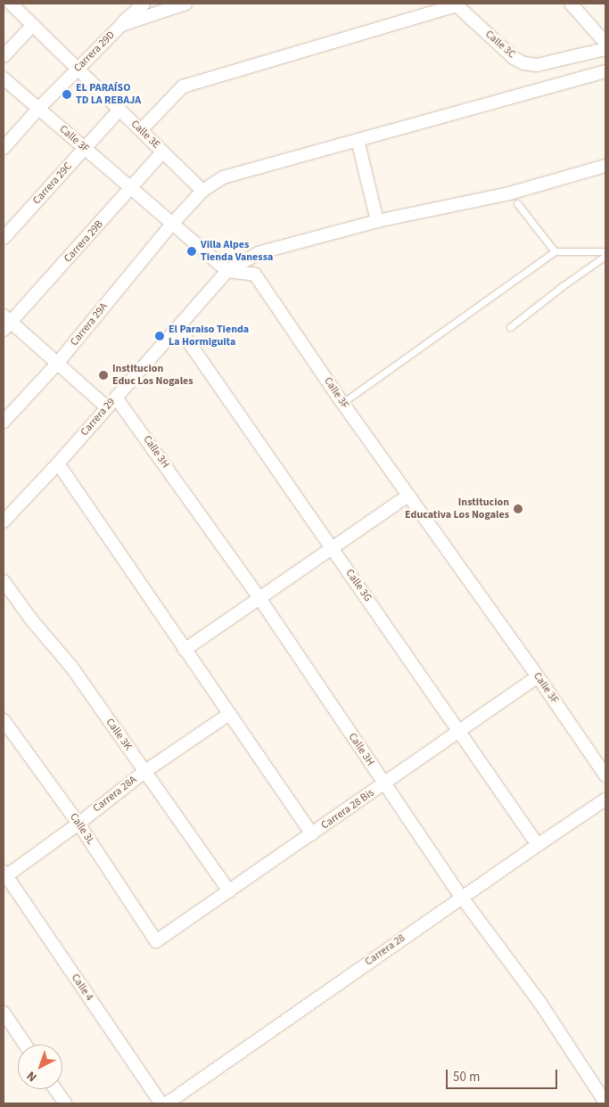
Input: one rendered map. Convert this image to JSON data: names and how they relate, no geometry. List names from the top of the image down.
{
  "streets": {
    "street": [
      "Calle 3C",
      "Carrera 29D",
      "Calle 3E",
      "Calle 3F",
      "Carrera 29C",
      "Carrera 29B",
      "Carrera 29A",
      "Carrera 29",
      "Calle 3H",
      "Calle 3G",
      "Calle 3K",
      "Carrera 28A",
      "Carrera 28 Bis",
      "Calle 3L",
      "Carrera 28",
      "Calle 4"
    ]
  },
  "crossings": [
    ["Carrera 29D", "Calle 3E"],
    ["Carrera 29D", "Calle 3F"],
    ["Calle 3E", "Carrera 29C"],
    ["Calle 3E", "Carrera 29B"],
    ["Calle 3E", "Carrera 29A"],
    ["Calle 3F", "Carrera 29C"],
    ["Calle 3F", "Carrera 29B"],
    ["Calle 3F", "Carrera 29A"],
    ["Calle 3F", "Carrera 29"],
    ["Calle 3F", "Carrera 28 Bis"],
    ["Carrera 29", "Calle 3H"],
    ["Carrera 29", "Calle 3G"],
    ["Calle 3H", "Carrera 28 Bis"],
    ["Calle 3H", "Carrera 28"],
    ["Calle 3G", "Carrera 28 Bis"],
    ["Calle 3G", "Carrera 28"],
    ["Calle 3K", "Carrera 28A"],
    ["Calle 3K", "Carrera 28 Bis"],
    ["Carrera 28A", "Calle 3L"],
    ["Carrera 28A", "Calle 4"],
    ["Carrera 28 Bis", "Calle 3L"]
  ],
  "places": [
    "EL PARAÍSO TD LA REBAJA",
    "Villa Alpes Tienda Vanessa",
    "El Paraiso Tienda La Hormiguita",
    "Institucion Educ Los Nogales",
    "Institucion Educativa Los Nogales"
  ],
  "scale_bar": "50 m",
  "north": "bottom left"
}
